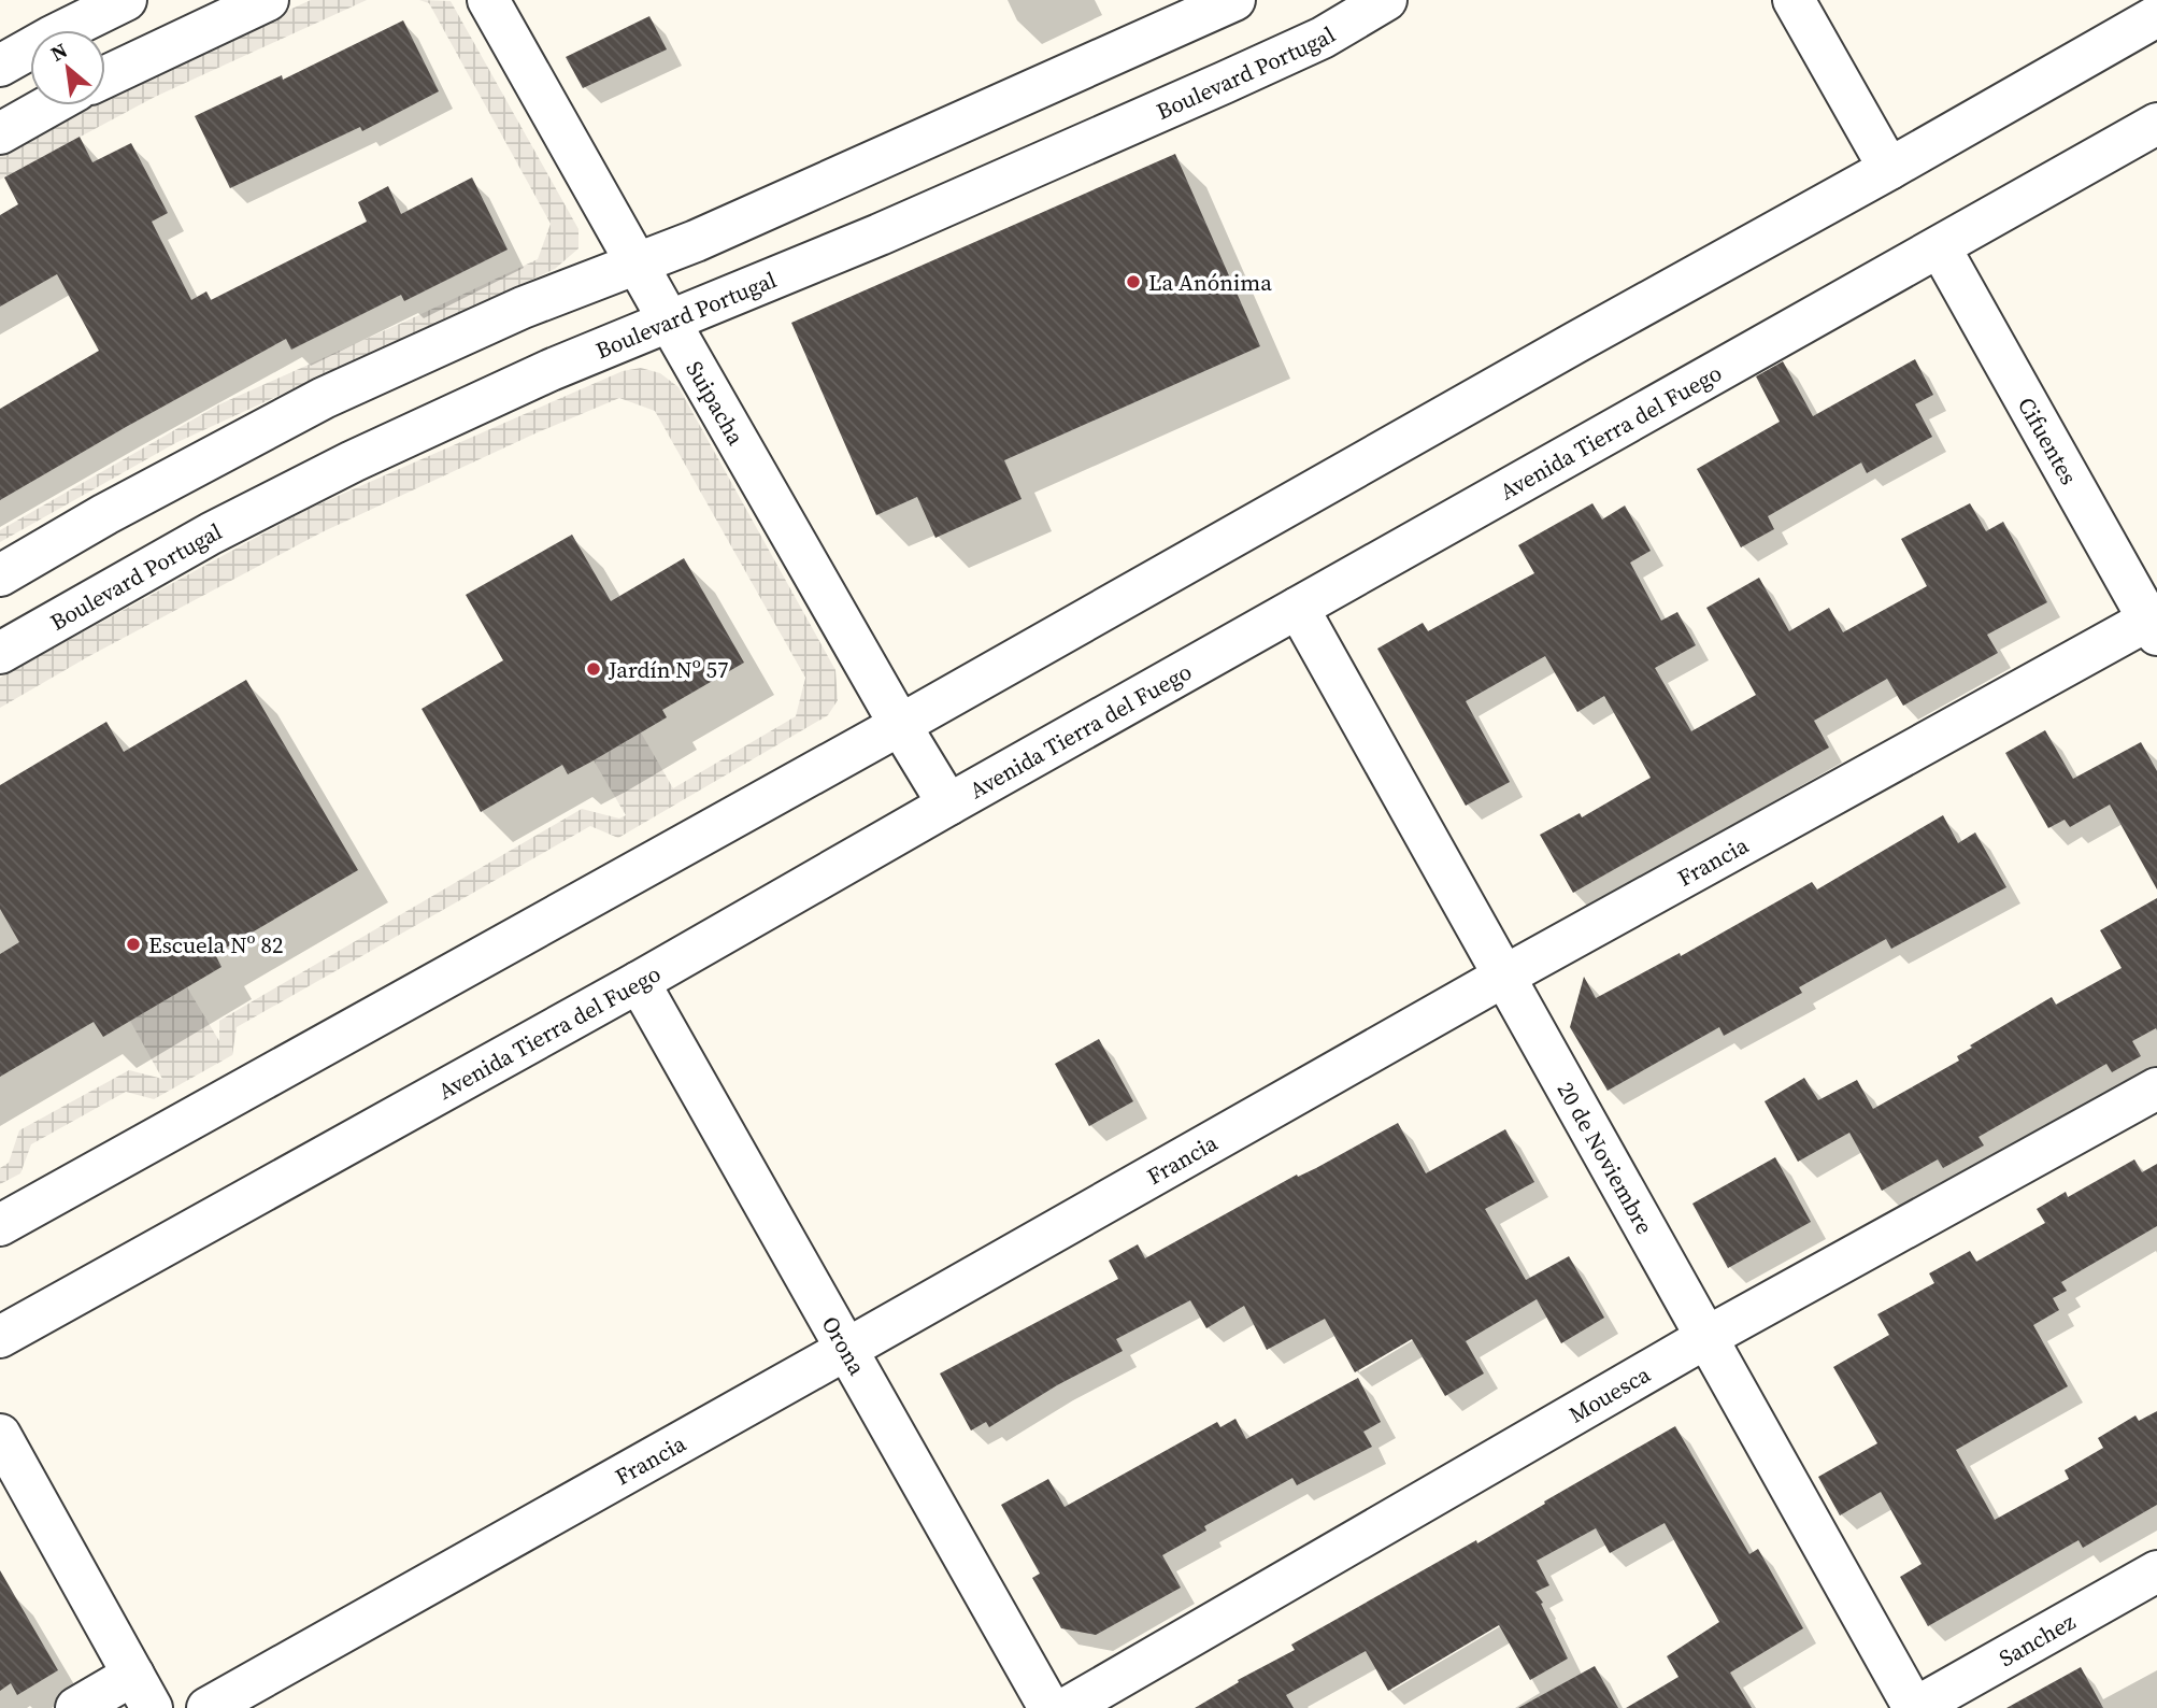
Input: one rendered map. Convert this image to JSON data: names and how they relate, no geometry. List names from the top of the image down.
{
  "streets": {
    "street": [
      "Boulevard Portugal",
      "Suipacha",
      "Avenida Tierra del Fuego",
      "Cifuentes",
      "Francia",
      "20 de Noviembre",
      "Orona",
      "Mouesca",
      "Sanchez"
    ]
  },
  "crossings": [
    ["Boulevard Portugal", "Suipacha"],
    ["Suipacha", "Avenida Tierra del Fuego"],
    ["Avenida Tierra del Fuego", "Cifuentes"],
    ["Avenida Tierra del Fuego", "20 de Noviembre"],
    ["Avenida Tierra del Fuego", "Orona"],
    ["Cifuentes", "Francia"],
    ["Francia", "20 de Noviembre"],
    ["Francia", "Orona"],
    ["20 de Noviembre", "Mouesca"],
    ["20 de Noviembre", "Sanchez"]
  ],
  "places": ["La Anónima", "Jardín Nº 57", "Escuela Nº 82"],
  "north": "top left"
}
